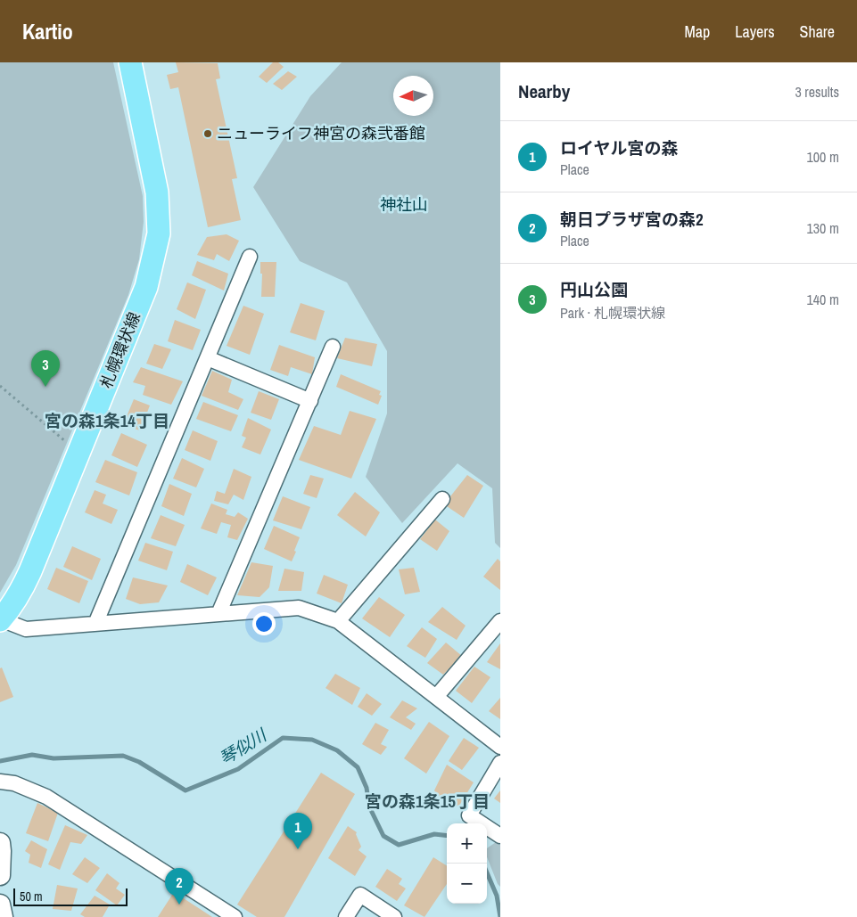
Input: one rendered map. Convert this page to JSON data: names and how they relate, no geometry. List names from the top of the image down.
{
  "streets": {
    "main road": ["札幌環状線"]
  },
  "districts": ["宮の森1条14丁目", "宮の森1条15丁目"],
  "water": ["琴似川"],
  "parks": ["神社山"],
  "places": ["ニューライフ神宮の森弐番館"],
  "scale_bar": "50 m",
  "north": "left",
  "page": {
    "header": "Kartio",
    "nav": ["Map", "Layers", "Share"],
    "heading": ["Nearby", "3 results"],
    "list": [
      {
        "mark": "1",
        "name": "ロイヤル宮の森",
        "note": "Place",
        "value": "100 m"
      },
      {
        "mark": "2",
        "name": "朝日プラザ宮の森2",
        "note": "Place",
        "value": "130 m"
      },
      {
        "mark": "3",
        "name": "円山公園",
        "note": "Park · 札幌環状線",
        "value": "140 m"
      }
    ],
    "pins": ["3", "1", "2"],
    "map_buttons": ["+", "−"],
    "scale": "50 m"
  }
}
